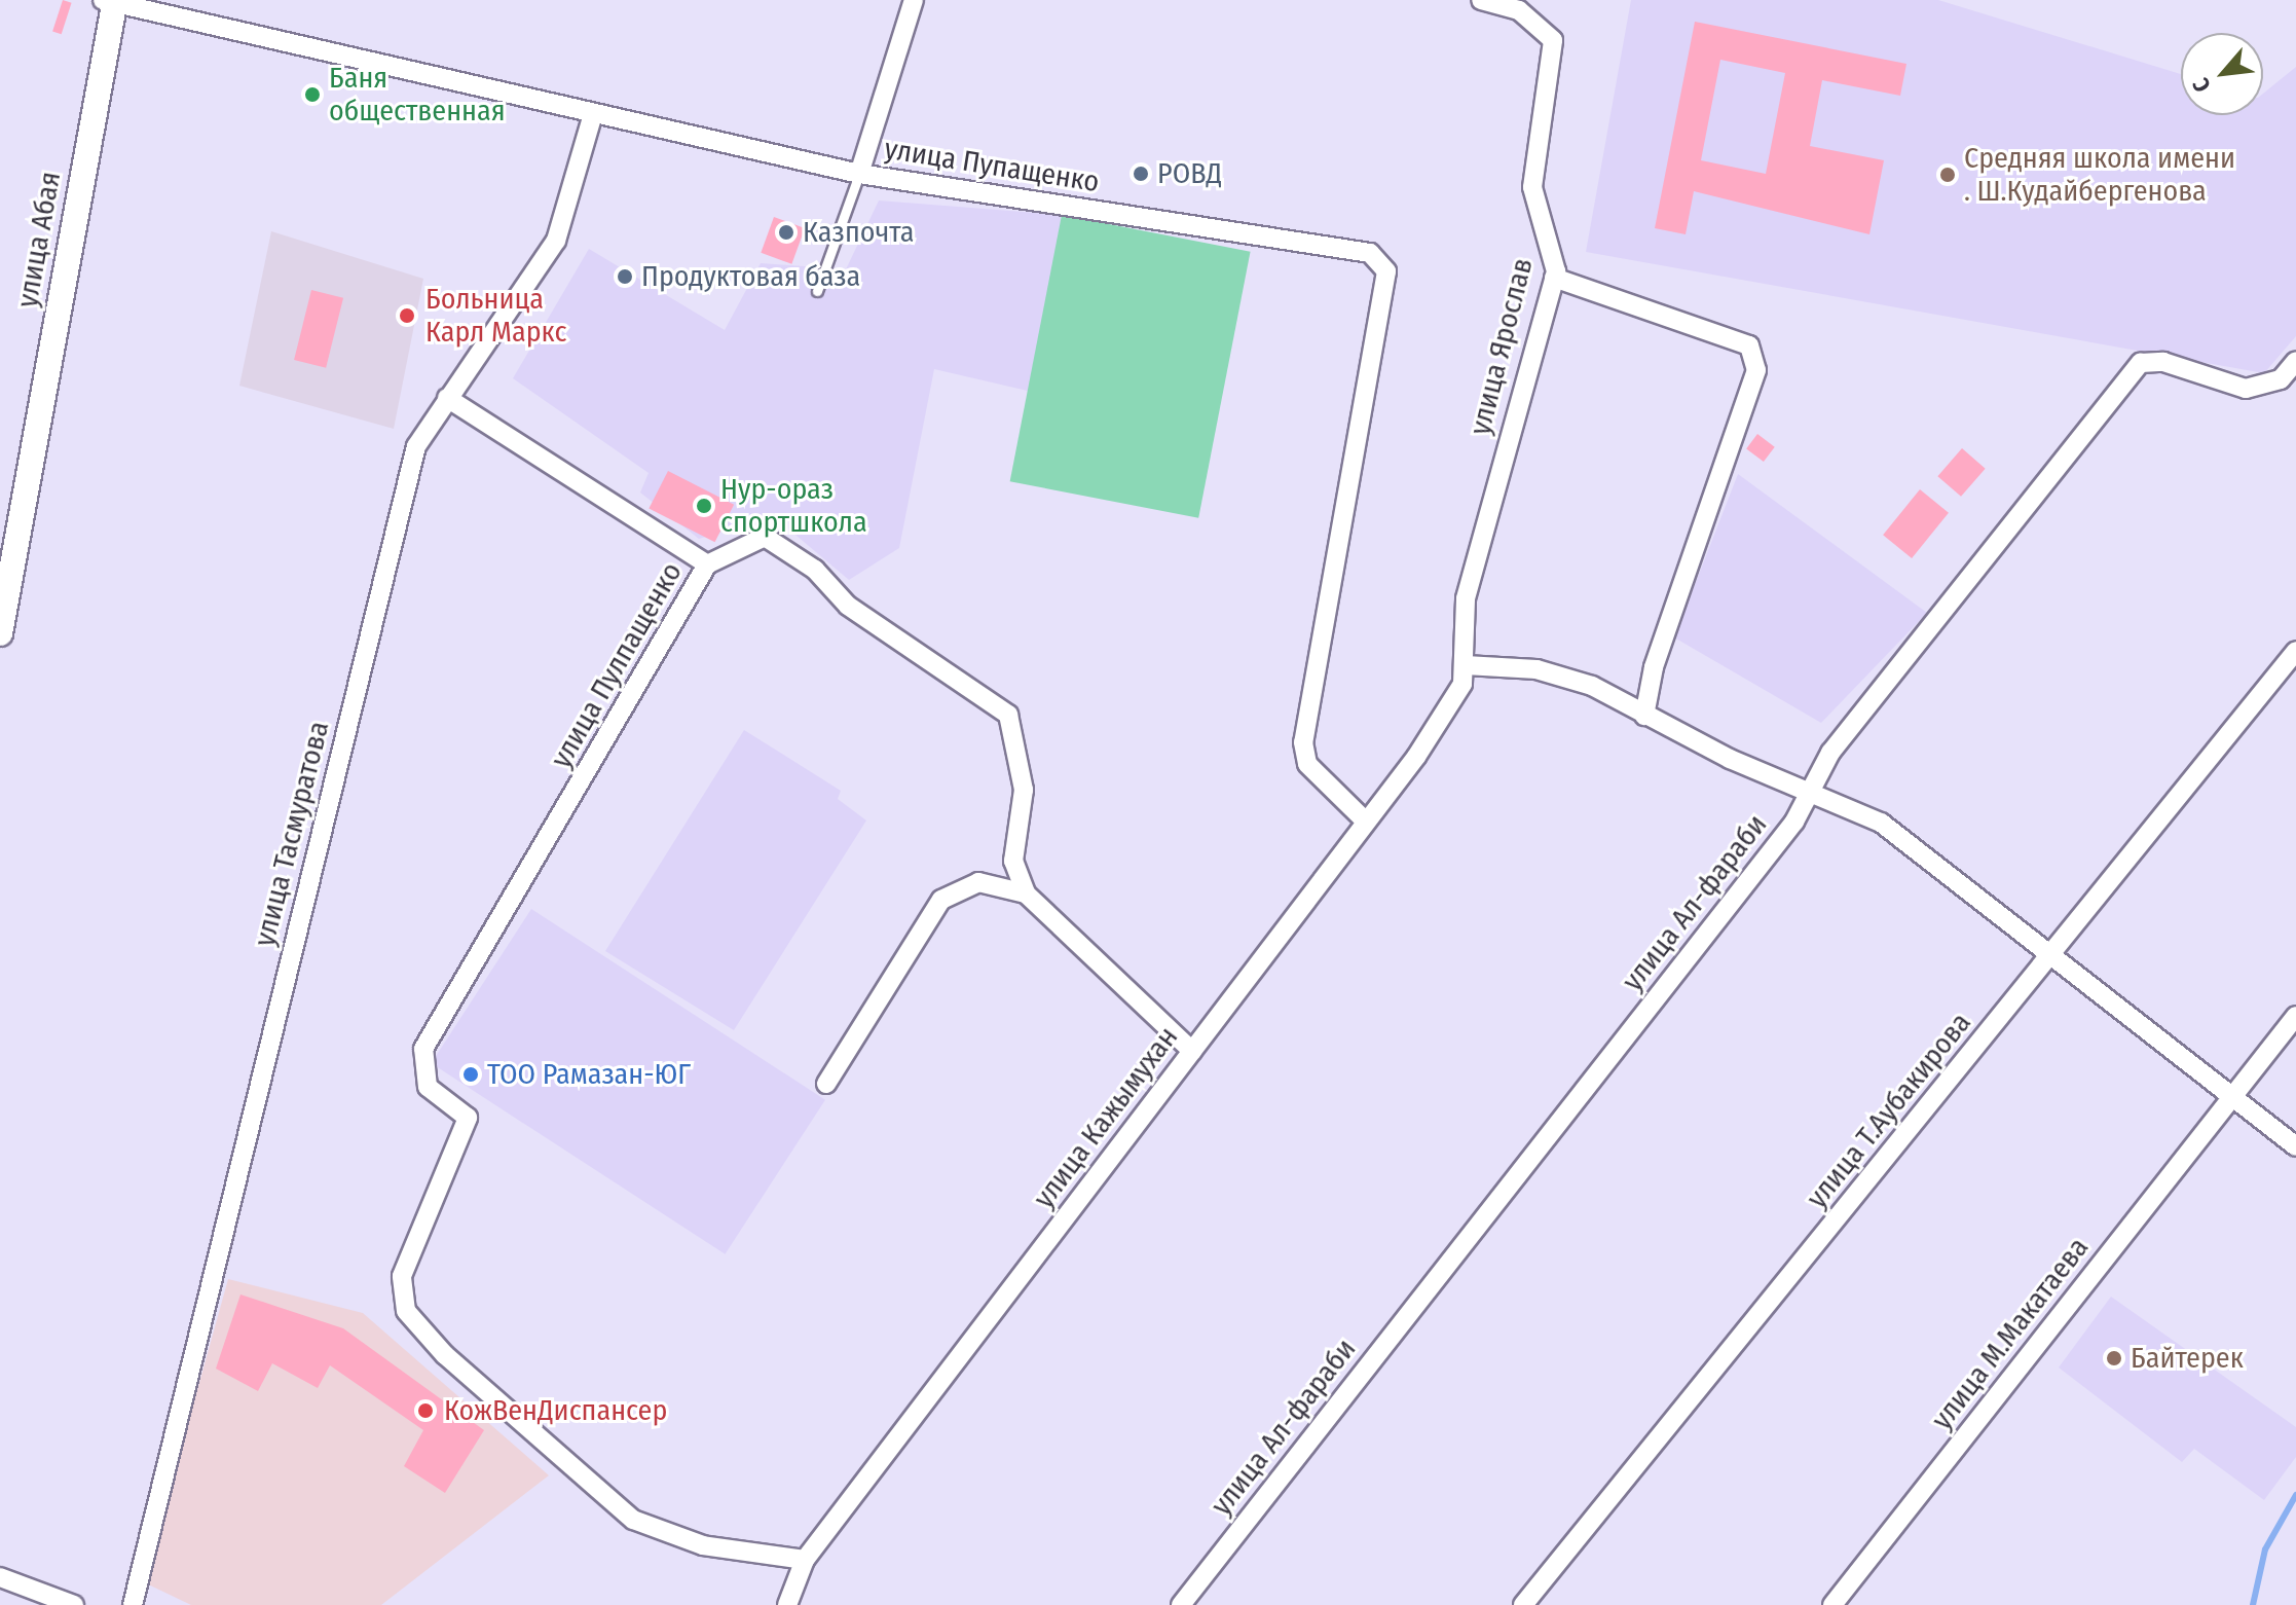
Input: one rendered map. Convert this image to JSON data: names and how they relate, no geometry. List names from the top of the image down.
{
  "streets": {
    "main road": ["улица Абая"],
    "street": [
      "улица Пупащенко",
      "улица Ярослав",
      "улица Пулпащенко",
      "улица Тасмуратова",
      "улица Ал-фараби",
      "улица Т.Аубакирова",
      "улица Кажымухан",
      "улица М.Макатаева"
    ]
  },
  "crossings": [
    ["улица Пупащенко", "улица Абая"],
    ["улица Пупащенко", "улица Тасмуратова"],
    ["улица Пупащенко", "улица Кажымухан"],
    ["улица Ярослав", "улица Кажымухан"],
    ["улица Пулпащенко", "улица Кажымухан"]
  ],
  "places": [
    "Баня общественная",
    "РОВД",
    "Средняя школа имени . Ш.Кудайбергенова",
    "Казпочта",
    "Продуктовая база",
    "Больница Карл Маркс",
    "Нур-ораз спортшкола",
    "ТОО Рамазан-ЮГ",
    "Байтерек",
    "КожВенДиспансер"
  ],
  "north": "bottom left"
}
